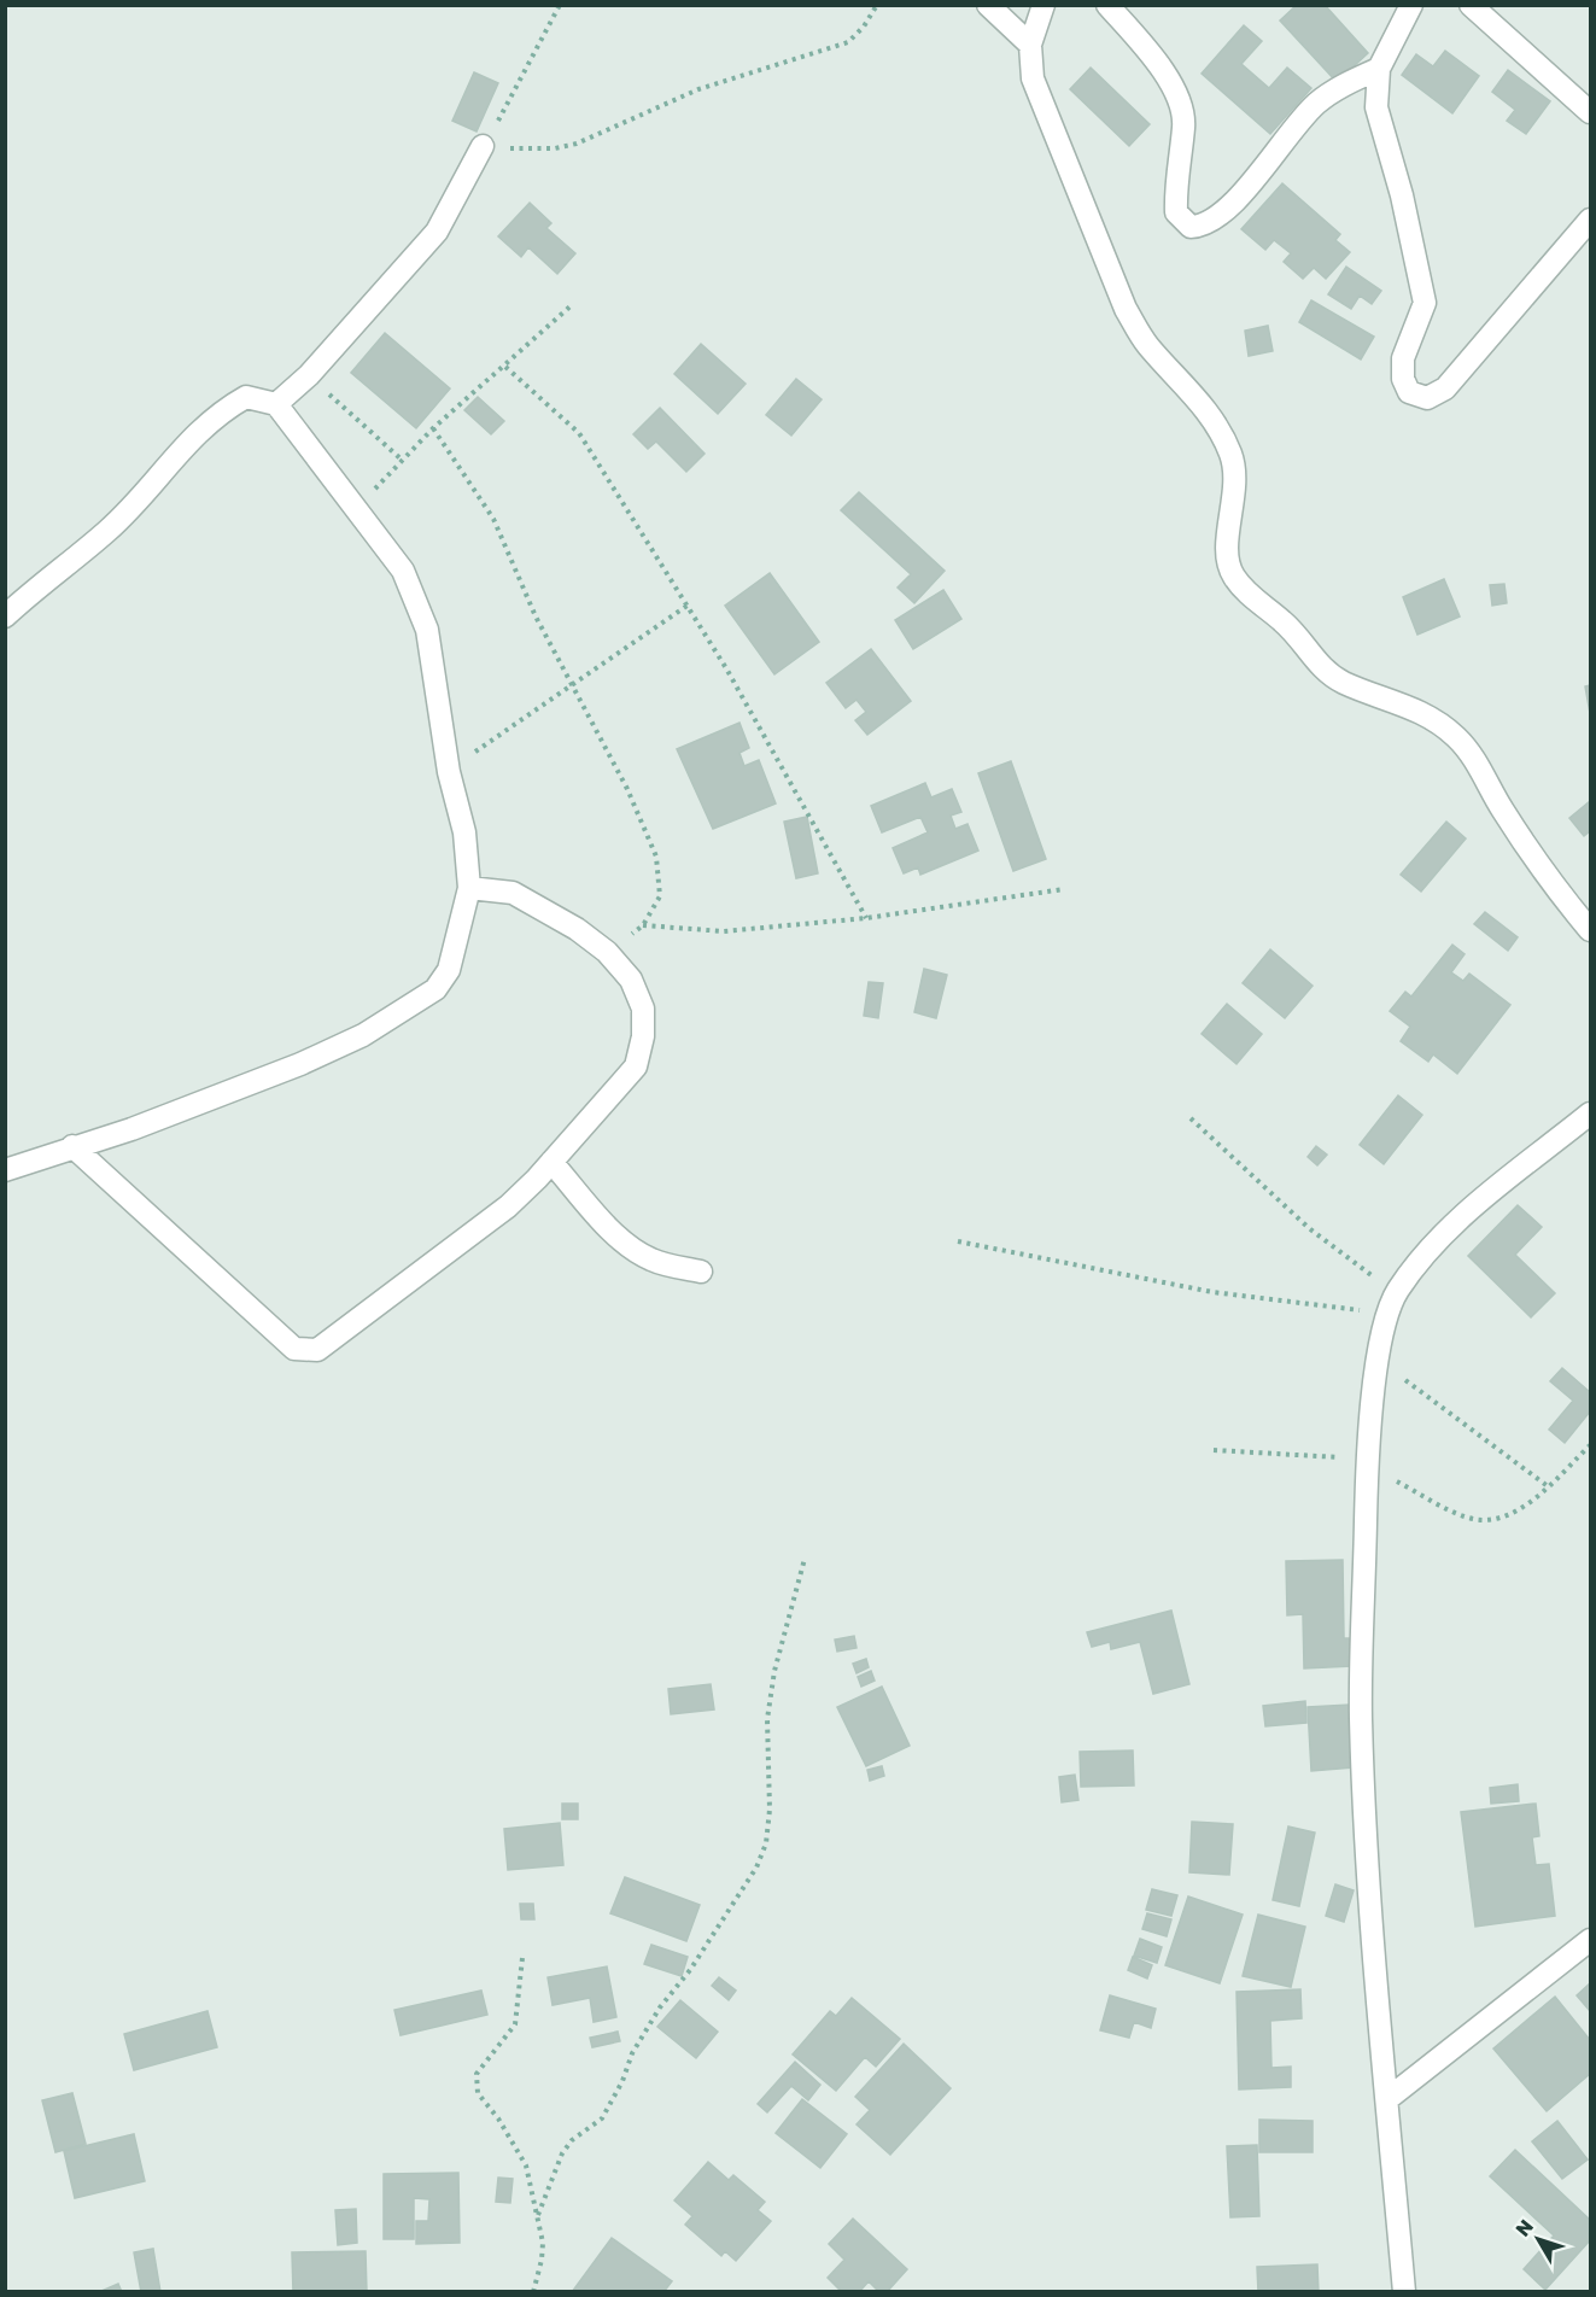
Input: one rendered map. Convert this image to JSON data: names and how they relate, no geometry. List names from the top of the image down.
{
  "north": "top left"
}
